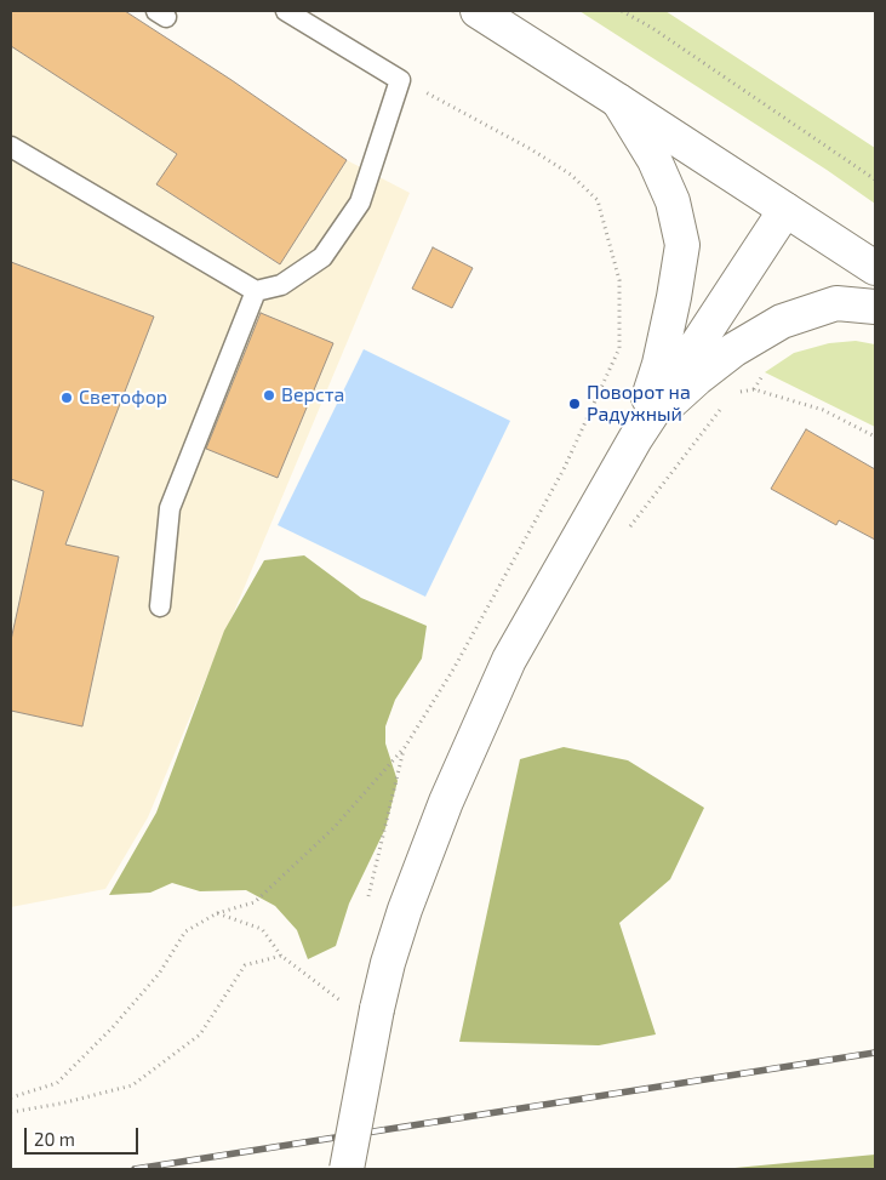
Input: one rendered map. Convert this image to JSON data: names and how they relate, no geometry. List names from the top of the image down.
{
  "places": ["Верста", "Светофор", "Поворот на Радужный"],
  "scale_bar": "20 m"
}
